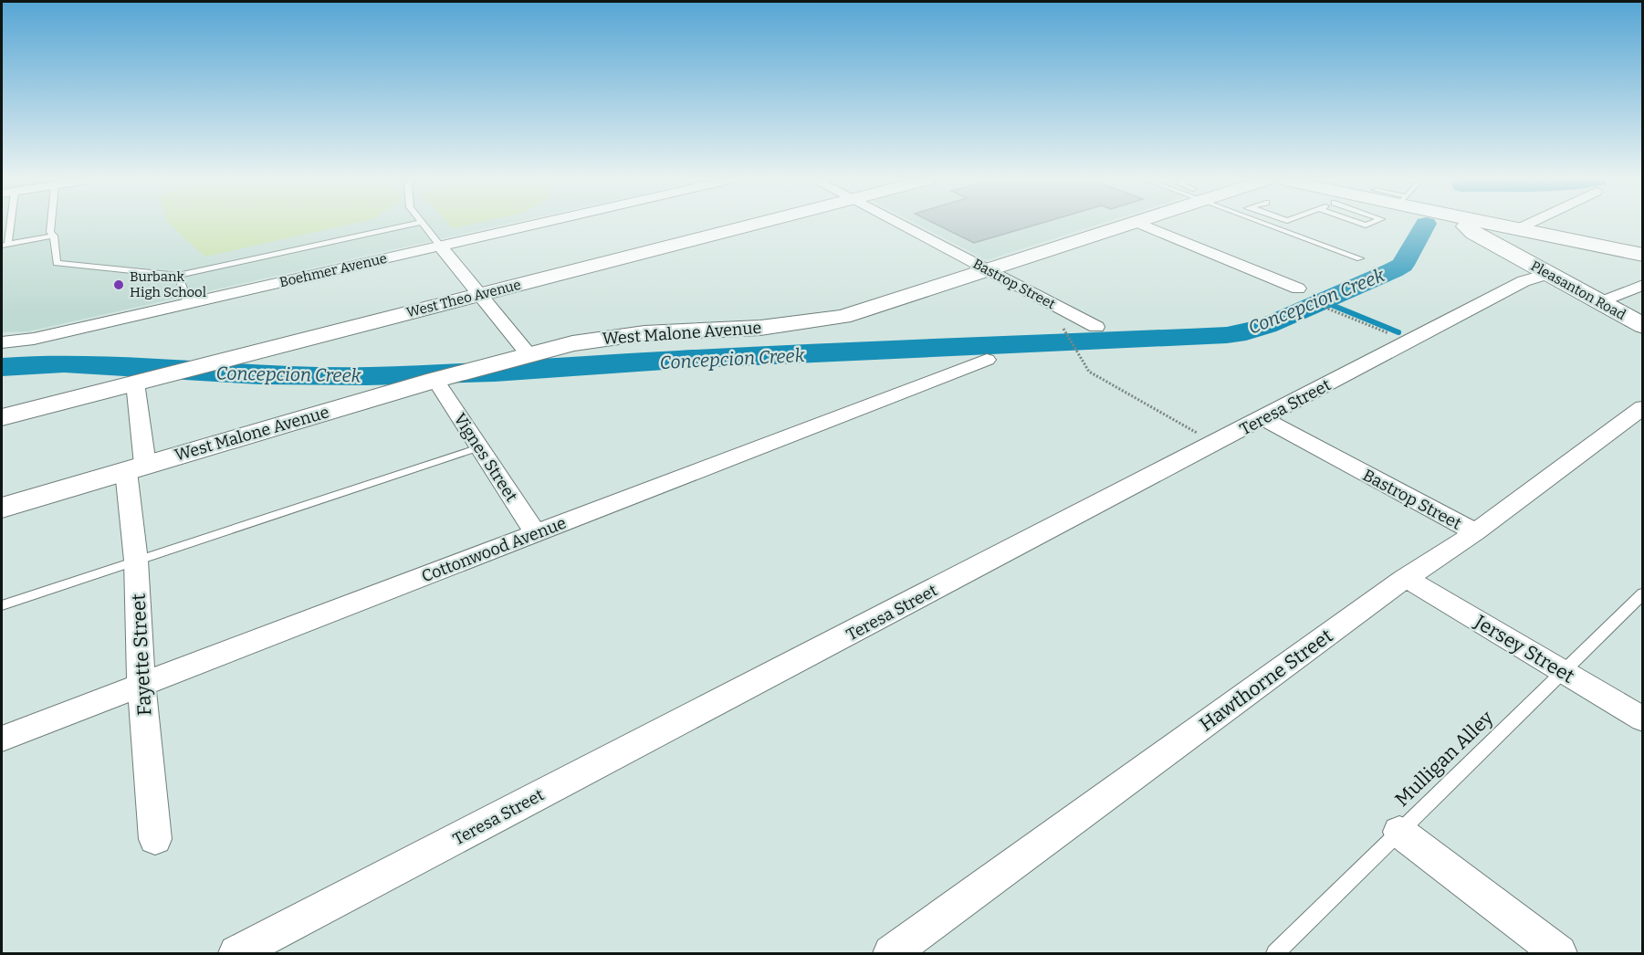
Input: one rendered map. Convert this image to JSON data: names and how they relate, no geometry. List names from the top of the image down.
{
  "streets": {
    "street": [
      "Boehmer Avenue",
      "Bastrop Street",
      "Pleasanton Road",
      "West Theo Avenue",
      "West Malone Avenue",
      "Teresa Street",
      "Vignes Street",
      "Cottonwood Avenue",
      "Jersey Street",
      "Fayette Street",
      "Hawthorne Street"
    ],
    "lane": ["Mulligan Alley"]
  },
  "crossings": [
    ["Bastrop Street", "West Malone Avenue"],
    ["Bastrop Street", "Teresa Street"],
    ["Bastrop Street", "Hawthorne Street"],
    ["Pleasanton Road", "Teresa Street"],
    ["West Theo Avenue", "Fayette Street"],
    ["West Malone Avenue", "Vignes Street"],
    ["West Malone Avenue", "Fayette Street"],
    ["Vignes Street", "Cottonwood Avenue"],
    ["Cottonwood Avenue", "Fayette Street"],
    ["Jersey Street", "Hawthorne Street"],
    ["Jersey Street", "Mulligan Alley"]
  ],
  "water": ["Concepcion Creek"],
  "places": ["Burbank High School"]
}
